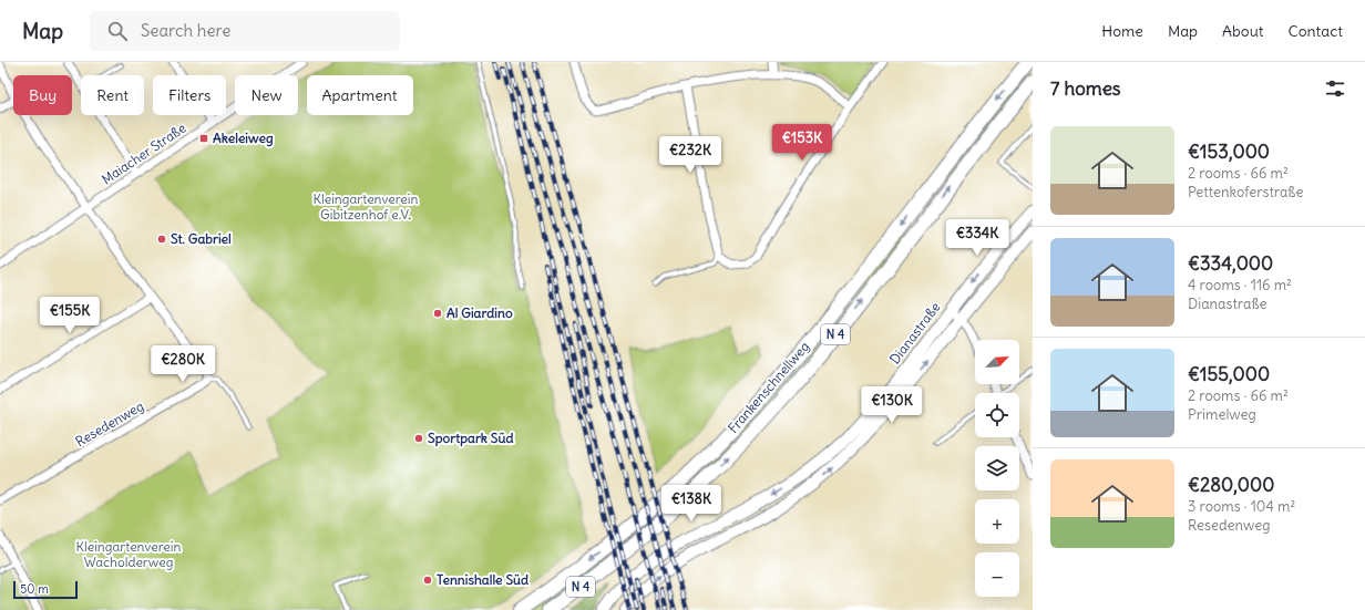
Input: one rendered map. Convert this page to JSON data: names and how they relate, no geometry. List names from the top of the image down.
{
  "streets": {
    "highway": ["N 4", "Frankenschnellweg"],
    "main road": ["Dianastraße"],
    "street": ["Maiacher Straße", "Resedenweg"]
  },
  "parks": ["Kleingartenverein Gibitzenhof e.V.", "Kleingartenverein Wacholderweg"],
  "places": {
    "transit": ["Akeleiweg"],
    "other": [
      "St. Gabriel",
      "Al Giardino",
      "Sportpark Süd",
      "Tennishalle Süd"
    ]
  },
  "scale_bar": "50 m",
  "north": "top right",
  "page": {
    "header": "Map",
    "search": "Search here",
    "nav": [
      "Home",
      "Map",
      "About",
      "Contact"
    ],
    "heading": "7 homes",
    "chip": [
      "Buy",
      "Rent",
      "Filters",
      "New",
      "Apartment"
    ],
    "list": [
      {
        "name": "€153,000",
        "note": "2 rooms · 66 m² · Pettenkoferstraße"
      },
      {
        "name": "€334,000",
        "note": "4 rooms · 116 m² · Dianastraße"
      },
      {
        "name": "€155,000",
        "note": "2 rooms · 66 m² · Primelweg"
      },
      {
        "name": "€280,000",
        "note": "3 rooms · 104 m² · Resedenweg"
      }
    ],
    "price": [
      "€153K",
      "€232K",
      "€334K",
      "€155K",
      "€280K",
      "€130K",
      "€138K"
    ],
    "map_buttons": ["+", "−"],
    "scale": "50 m"
  }
}
